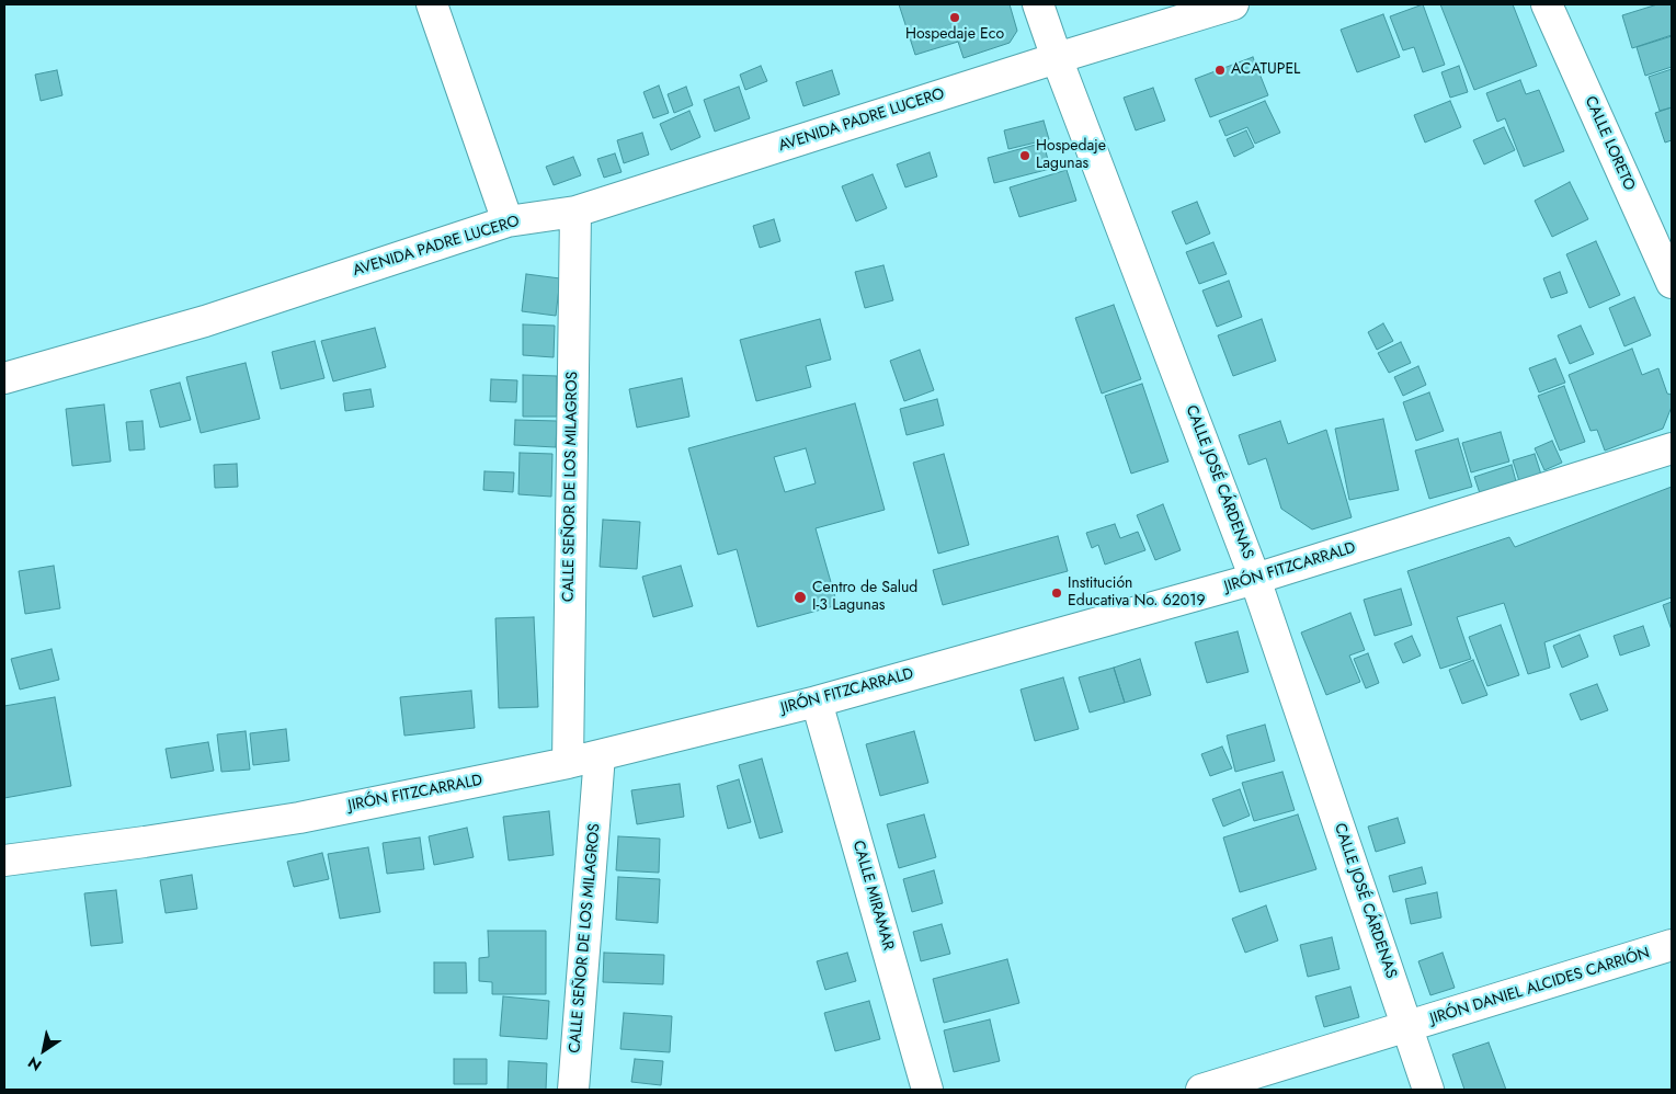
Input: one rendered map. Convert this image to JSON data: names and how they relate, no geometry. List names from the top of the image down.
{
  "streets": {
    "street": [
      "AVENIDA PADRE LUCERO",
      "CALLE LORETO",
      "CALLE JOSÉ CÁRDENAS",
      "CALLE SEÑOR DE LOS MILAGROS",
      "JIRÓN FITZCARRALD",
      "CALLE MIRAMAR",
      "JIRÓN DANIEL ALCIDES CARRIÓN"
    ]
  },
  "crossings": [
    ["AVENIDA PADRE LUCERO", "CALLE JOSÉ CÁRDENAS"],
    ["AVENIDA PADRE LUCERO", "CALLE SEÑOR DE LOS MILAGROS"],
    ["CALLE JOSÉ CÁRDENAS", "JIRÓN FITZCARRALD"],
    ["CALLE JOSÉ CÁRDENAS", "JIRÓN DANIEL ALCIDES CARRIÓN"],
    ["CALLE SEÑOR DE LOS MILAGROS", "JIRÓN FITZCARRALD"],
    ["JIRÓN FITZCARRALD", "CALLE MIRAMAR"]
  ],
  "places": [
    "Hospedaje Eco",
    "ACATUPEL",
    "Hospedaje Lagunas",
    "Institución Educativa No. 62019",
    "Centro de Salud I-3 Lagunas"
  ],
  "north": "bottom left"
}
